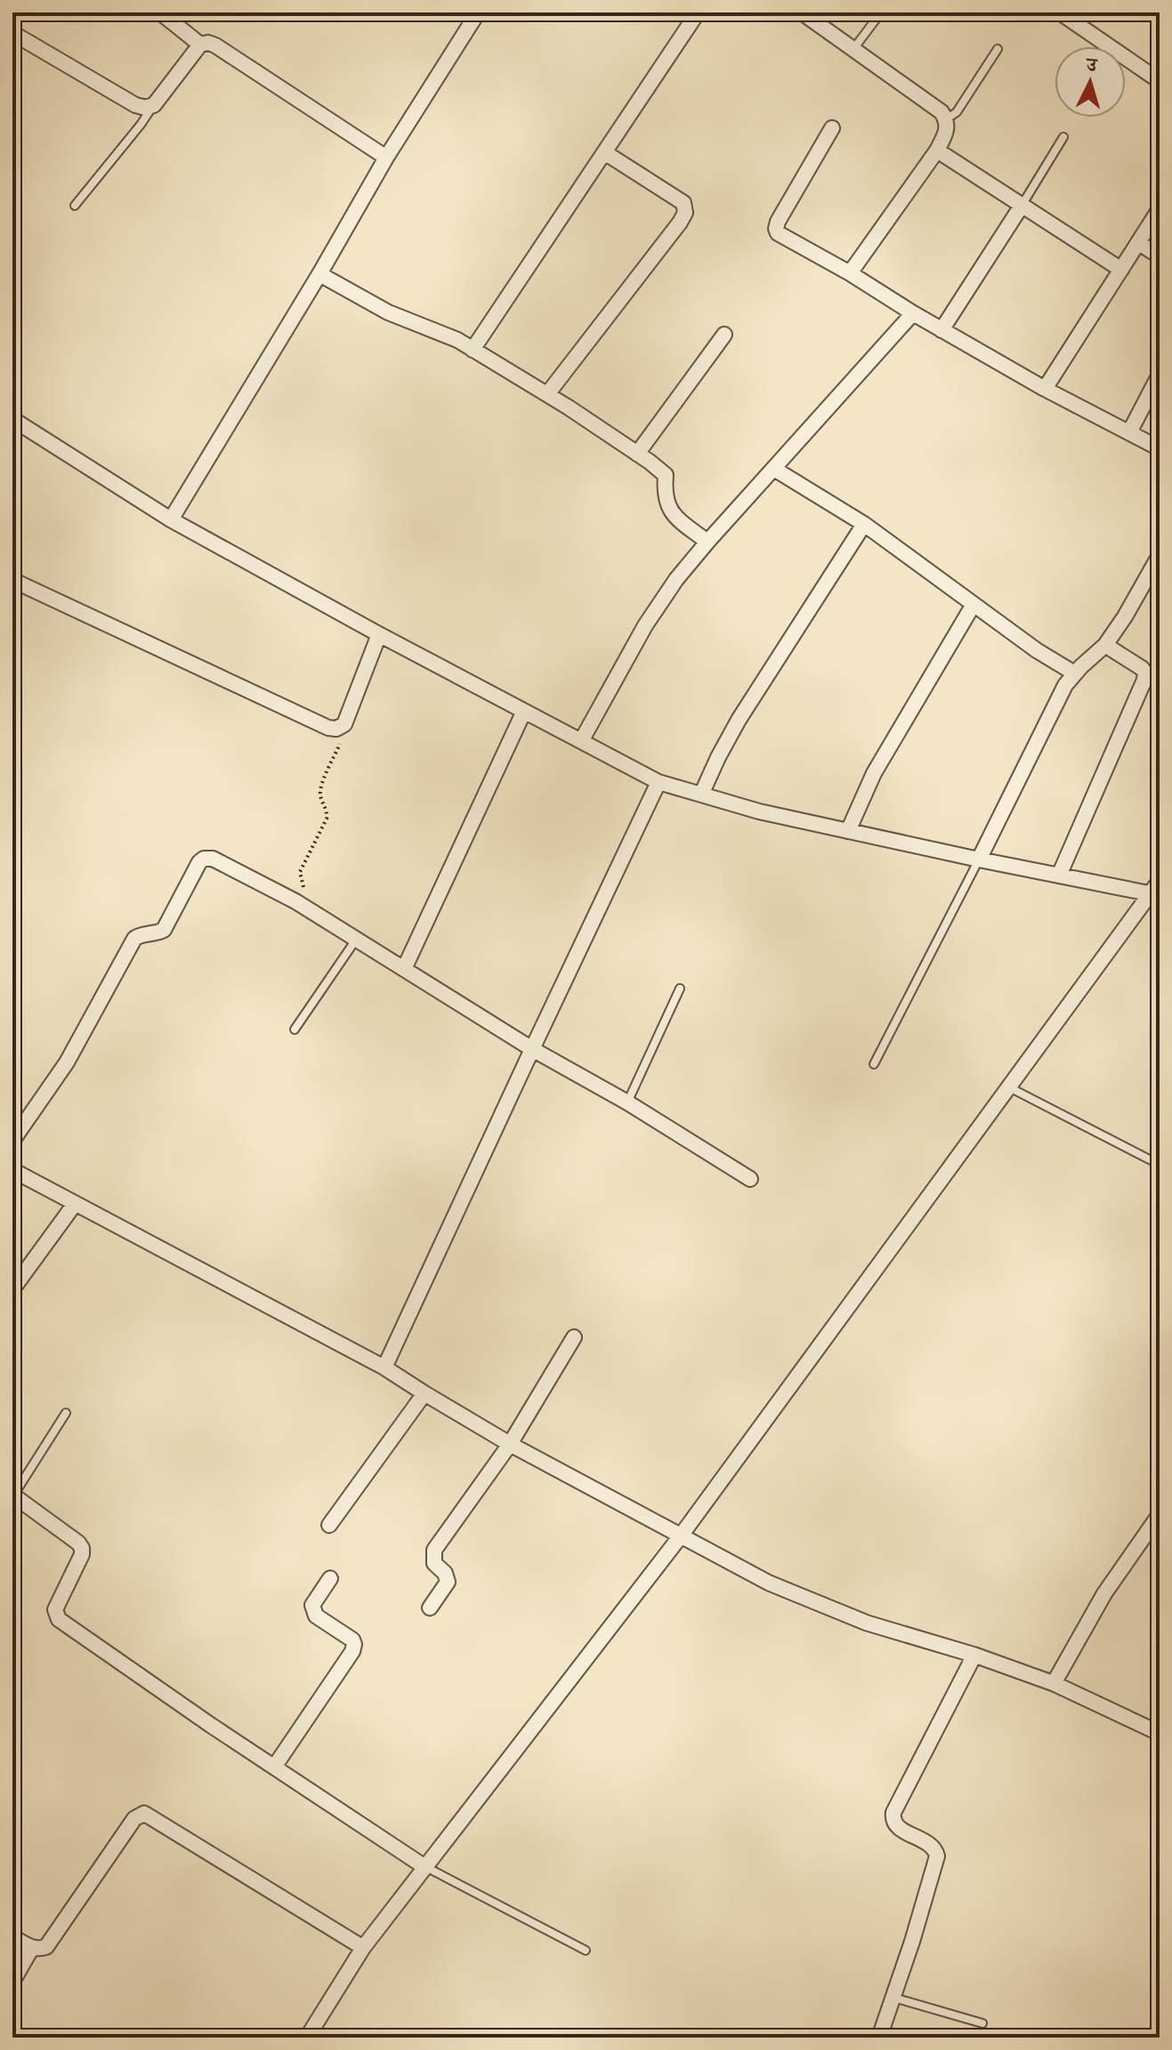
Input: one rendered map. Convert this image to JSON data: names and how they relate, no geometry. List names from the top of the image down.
{
  "north": "top"
}
